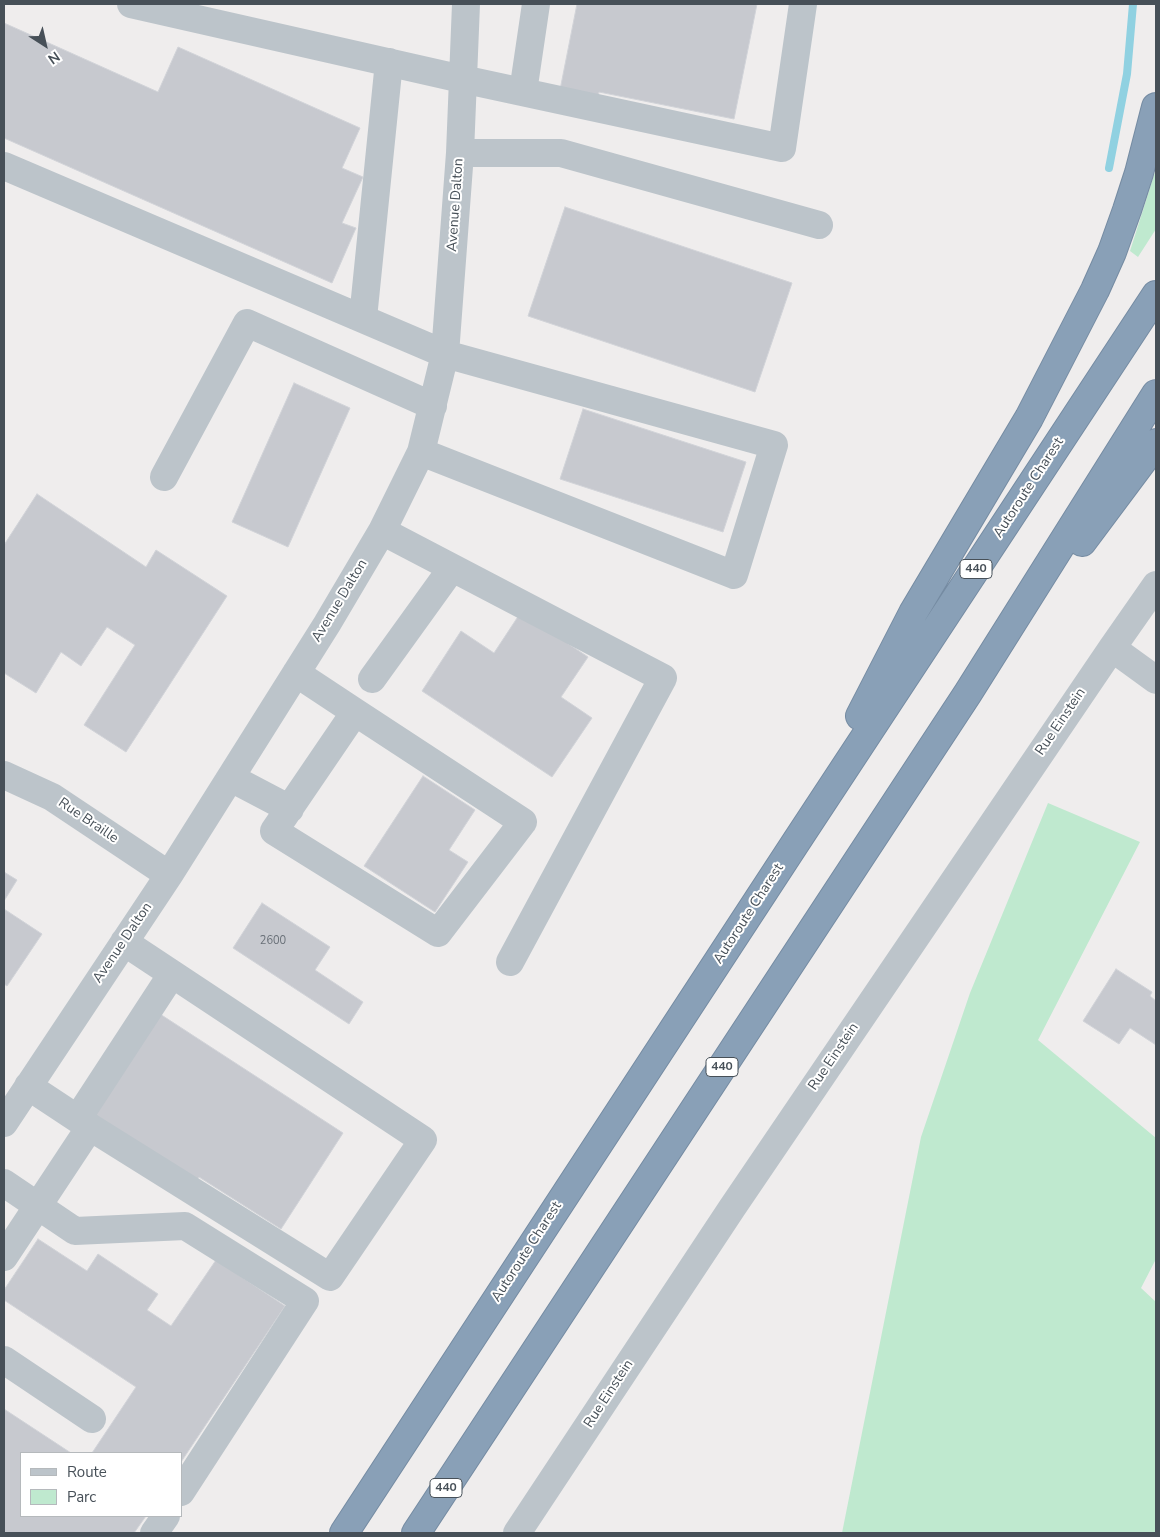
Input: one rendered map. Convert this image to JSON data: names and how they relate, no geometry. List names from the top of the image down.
{
  "streets": {
    "highway": ["Autoroute Charest", "440"],
    "street": ["Avenue Dalton", "Rue Einstein", "Rue Braille"]
  },
  "crossings": [
    ["Avenue Dalton", "Rue Braille"]
  ],
  "house_numbers": ["2600"],
  "legend": ["Route", "Parc"],
  "north": "bottom right"
}
